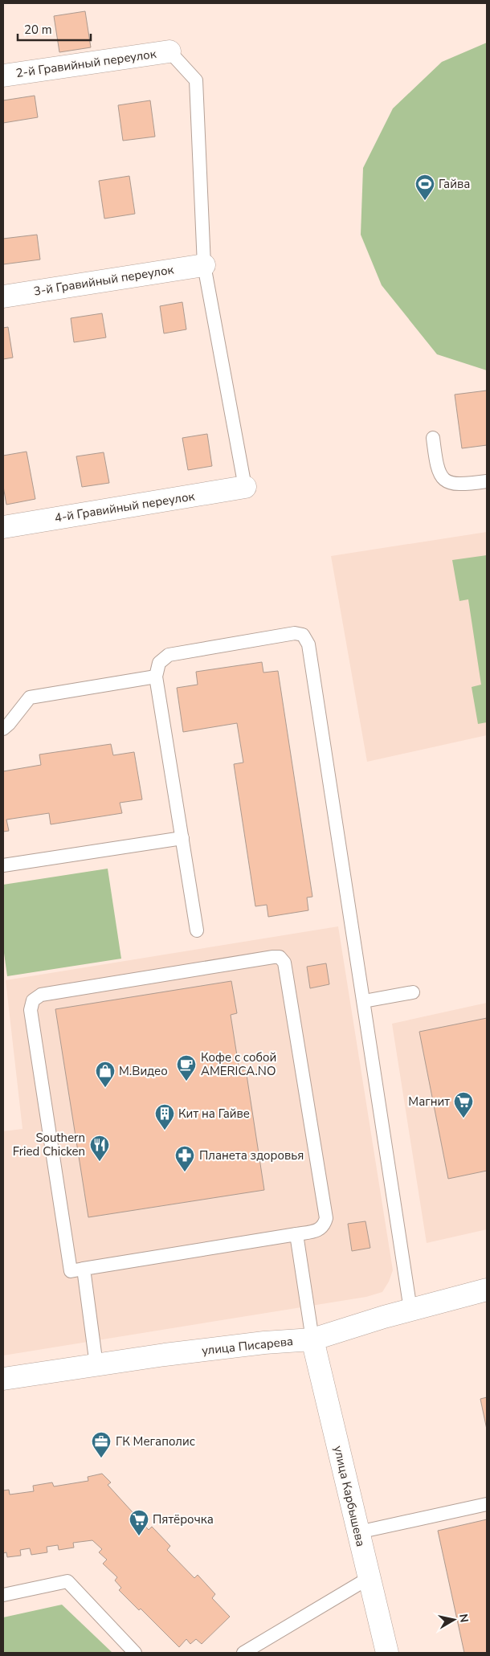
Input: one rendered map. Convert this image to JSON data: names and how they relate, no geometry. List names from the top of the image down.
{
  "streets": {
    "street": [
      "2-й Гравийный переулок",
      "3-й Гравийный переулок",
      "4-й Гравийный переулок",
      "улица Писарева",
      "улица Карбышева"
    ]
  },
  "crossings": [
    ["улица Писарева", "улица Карбышева"]
  ],
  "places": {
    "sports": ["Гайва"],
    "cafe": ["Кофе с собой AMERICA.NO"],
    "shop": ["М.Видео"],
    "supermarket": ["Магнит", "Пятёрочка"],
    "building": ["Кит на Гайве"],
    "restaurant": ["Southern Fried Chicken"],
    "pharmacy": ["Планета здоровья"],
    "office": ["ГК Мегаполис"]
  },
  "scale_bar": "20 m",
  "north": "right"
}
